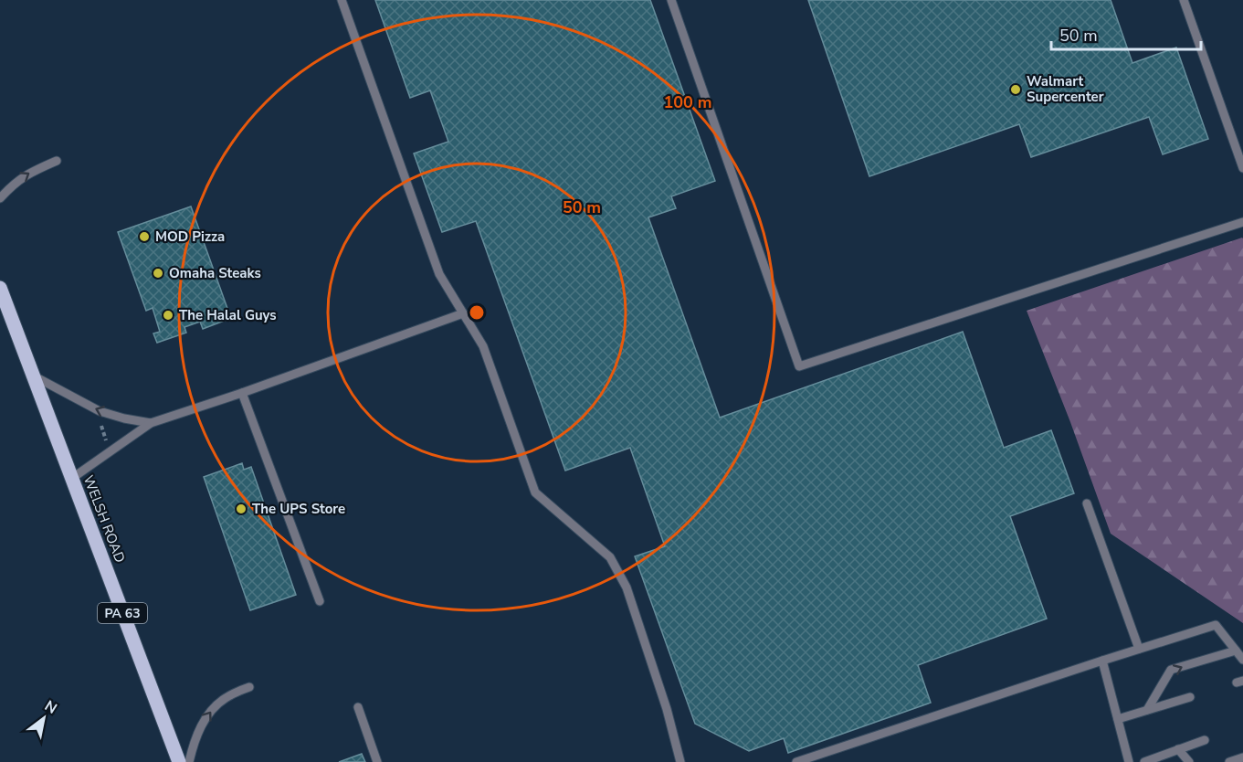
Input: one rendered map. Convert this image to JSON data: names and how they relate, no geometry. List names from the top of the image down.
{
  "streets": {
    "main road": ["WELSH ROAD", "PA 63"]
  },
  "places": [
    "Walmart Supercenter",
    "MOD Pizza",
    "Omaha Steaks",
    "The Halal Guys",
    "The UPS Store"
  ],
  "scale_bar": "50 m",
  "north": "top right",
  "rings": ["100 m", "50 m"]
}
